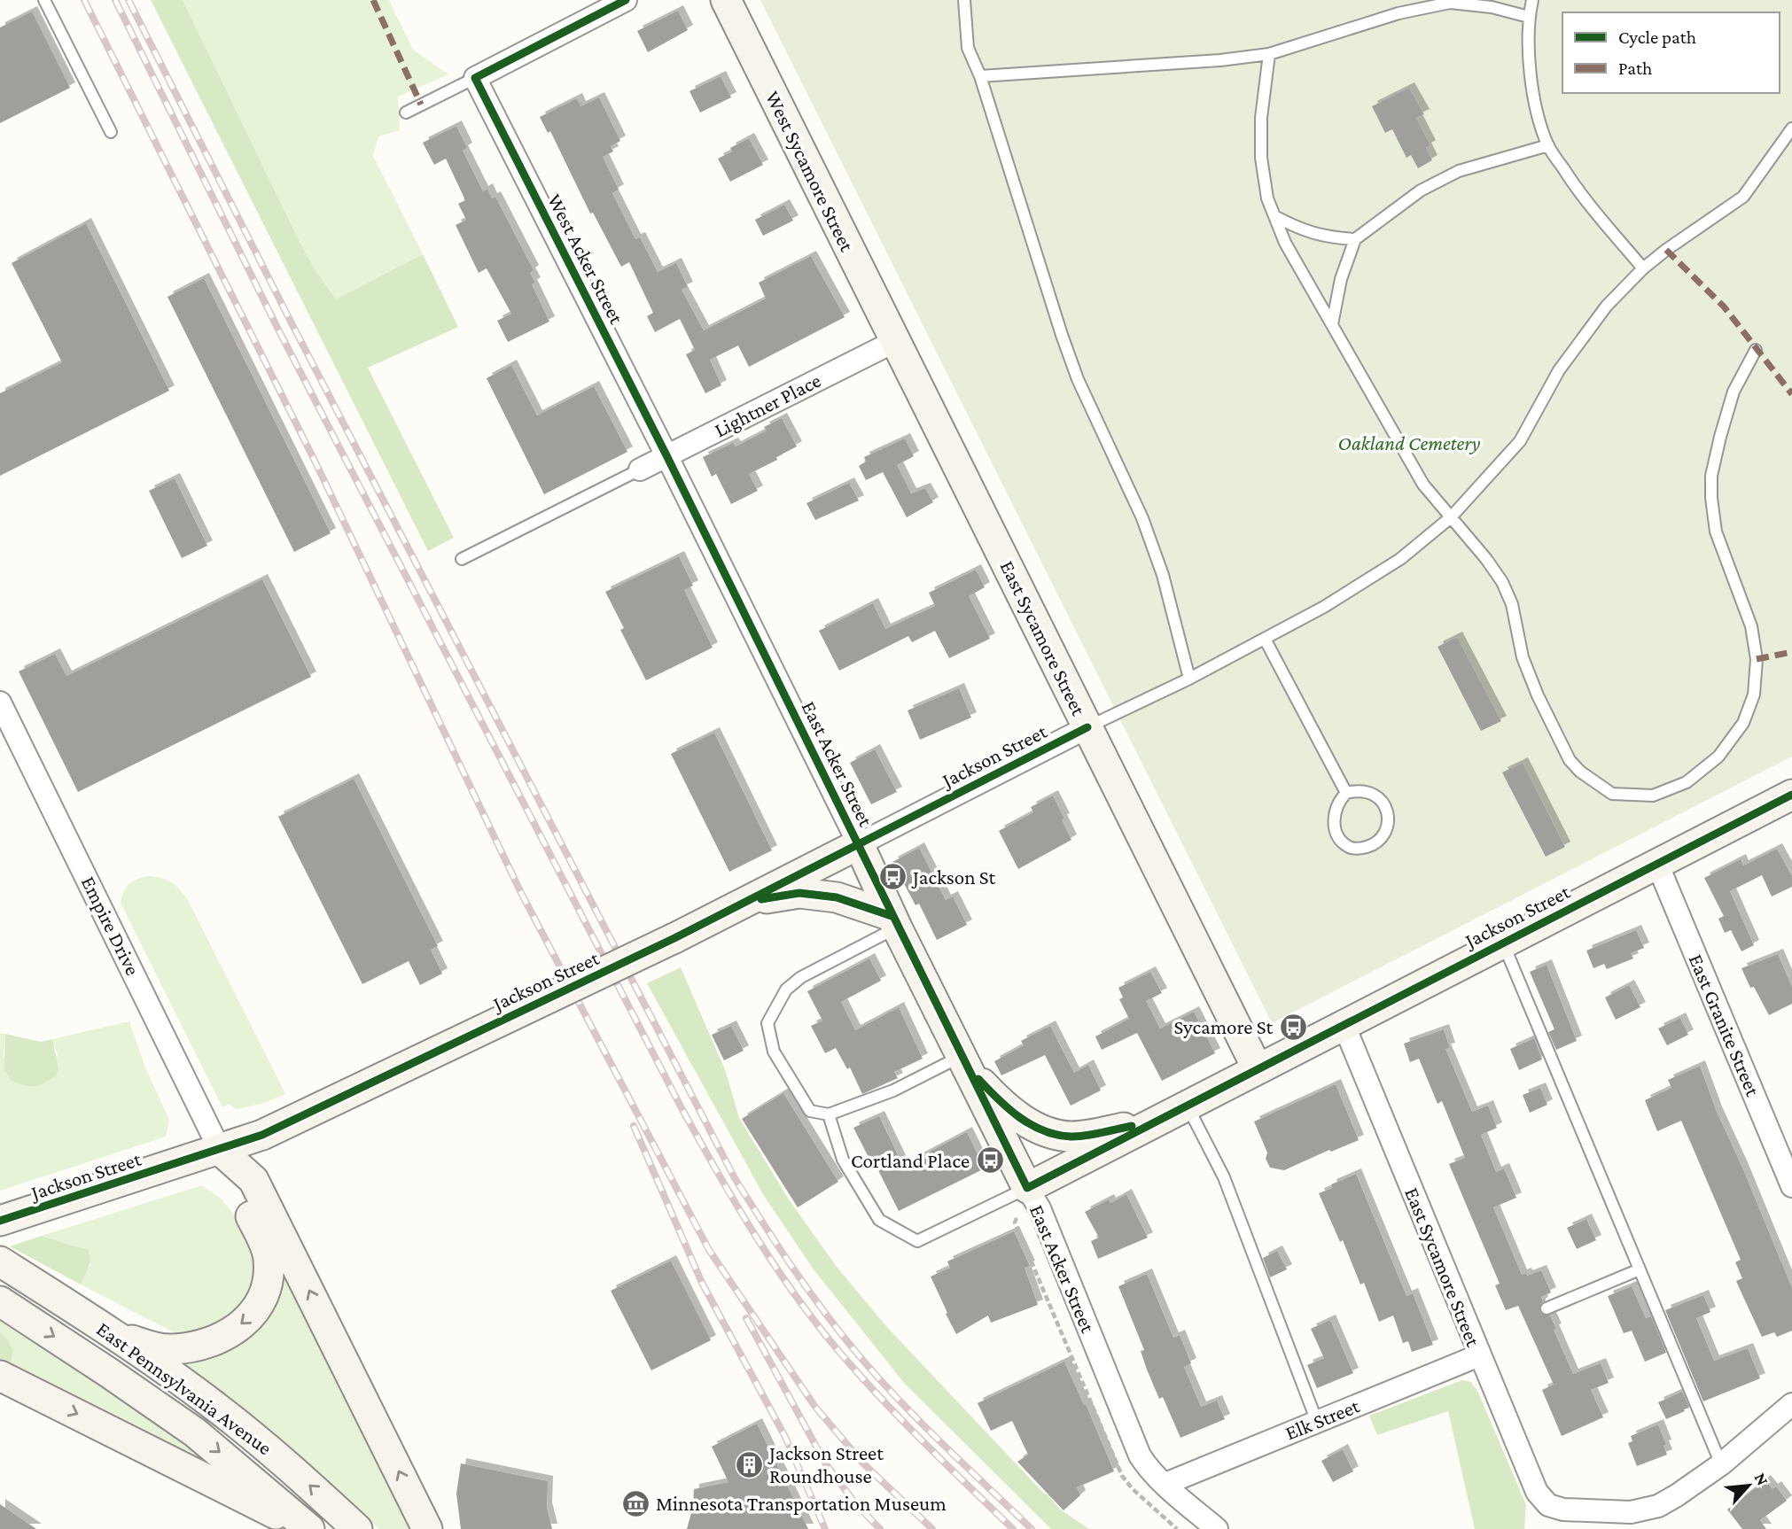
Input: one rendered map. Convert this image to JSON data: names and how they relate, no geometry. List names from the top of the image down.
{
  "streets": {
    "street": [
      "West Sycamore Street",
      "West Acker Street",
      "Lightner Place",
      "East Sycamore Street",
      "Jackson Street",
      "East Acker Street",
      "Empire Drive",
      "East Granite Street",
      "East Pennsylvania Avenue",
      "Elk Street"
    ]
  },
  "crossings": [
    ["West Sycamore Street", "Lightner Place"],
    ["West Sycamore Street", "East Sycamore Street"],
    ["West Acker Street", "Lightner Place"],
    ["West Acker Street", "East Acker Street"],
    ["Lightner Place", "East Sycamore Street"],
    ["Lightner Place", "East Acker Street"],
    ["East Sycamore Street", "Jackson Street"],
    ["East Sycamore Street", "Elk Street"],
    ["Jackson Street", "East Acker Street"],
    ["Jackson Street", "Empire Drive"],
    ["Jackson Street", "East Granite Street"],
    ["East Acker Street", "Elk Street"]
  ],
  "parks": ["Oakland Cemetery"],
  "places": {
    "bus stop": ["Jackson St", "Sycamore St", "Cortland Place"],
    "building": ["Jackson Street Roundhouse"],
    "museum": ["Minnesota Transportation Museum"]
  },
  "legend": ["Cycle path", "Path"],
  "north": "top right"
}
